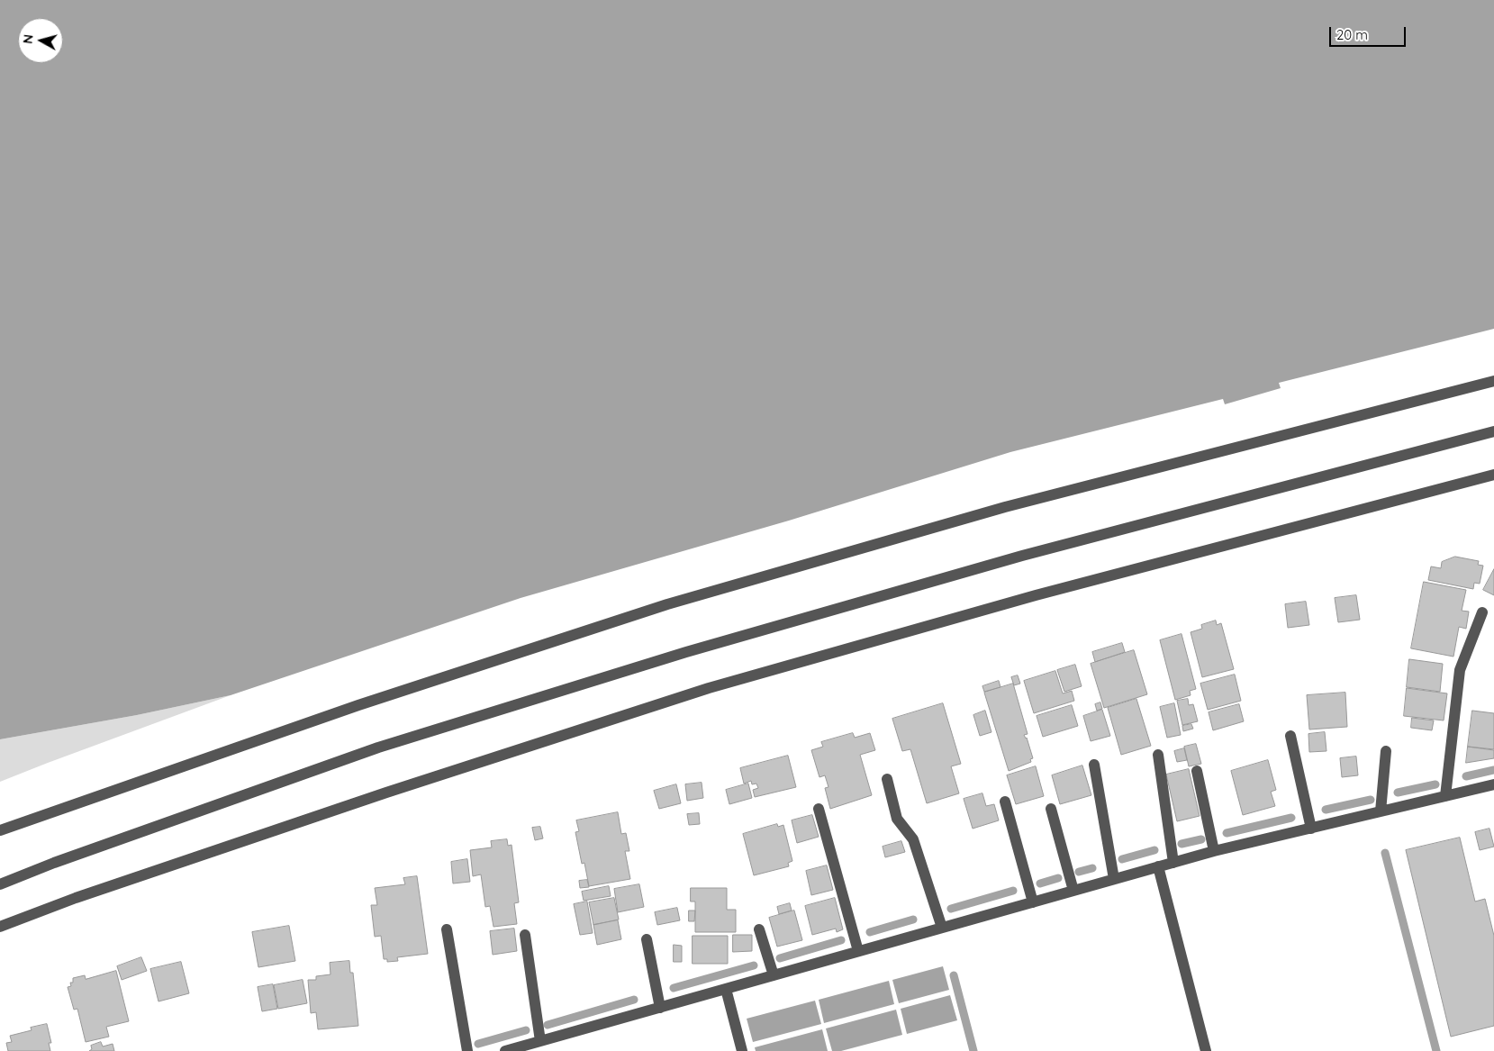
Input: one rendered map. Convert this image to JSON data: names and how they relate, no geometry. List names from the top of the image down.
{
  "scale_bar": "20 m",
  "north": "left"
}
